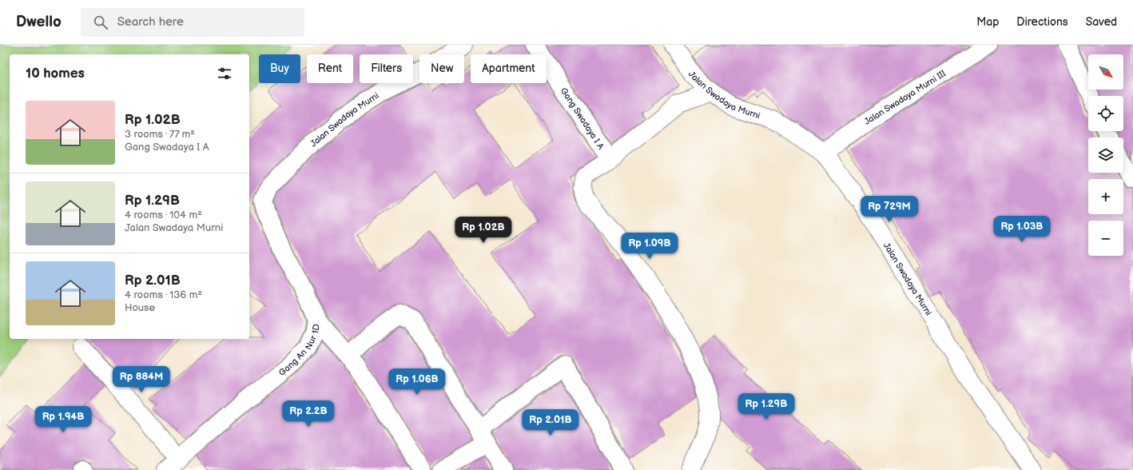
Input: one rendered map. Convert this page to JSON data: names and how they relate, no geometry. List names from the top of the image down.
{
  "streets": {
    "street": [
      "Jalan Swadaya Murni",
      "Jalan Swadaya Murni III",
      "Gang Swadaya I A",
      "Gang An Nur 1D"
    ]
  },
  "crossings": [
    ["Jalan Swadaya Murni", "Jalan Swadaya Murni III"],
    ["Jalan Swadaya Murni", "Gang An Nur 1D"]
  ],
  "north": "bottom right",
  "page": {
    "header": "Dwello",
    "search": "Search here",
    "nav": ["Map", "Directions", "Saved"],
    "map_buttons": ["+", "−"],
    "chip": [
      "Buy",
      "Rent",
      "Filters",
      "New",
      "Apartment"
    ],
    "heading": "10 homes",
    "list": [
      {
        "name": "Rp 1.02B",
        "note": "3 rooms · 77 m² · Gang Swadaya I A"
      },
      {
        "name": "Rp 1.29B",
        "note": "4 rooms · 104 m² · Jalan Swadaya Murni"
      },
      {
        "name": "Rp 2.01B",
        "note": "4 rooms · 136 m² · House"
      }
    ],
    "price": [
      "Rp 729M",
      "Rp 1.03B",
      "Rp 1.02B",
      "Rp 1.09B",
      "Rp 884M",
      "Rp 1.06B",
      "Rp 1.29B",
      "Rp 2.2B",
      "Rp 1.94B",
      "Rp 2.01B"
    ]
  }
}
